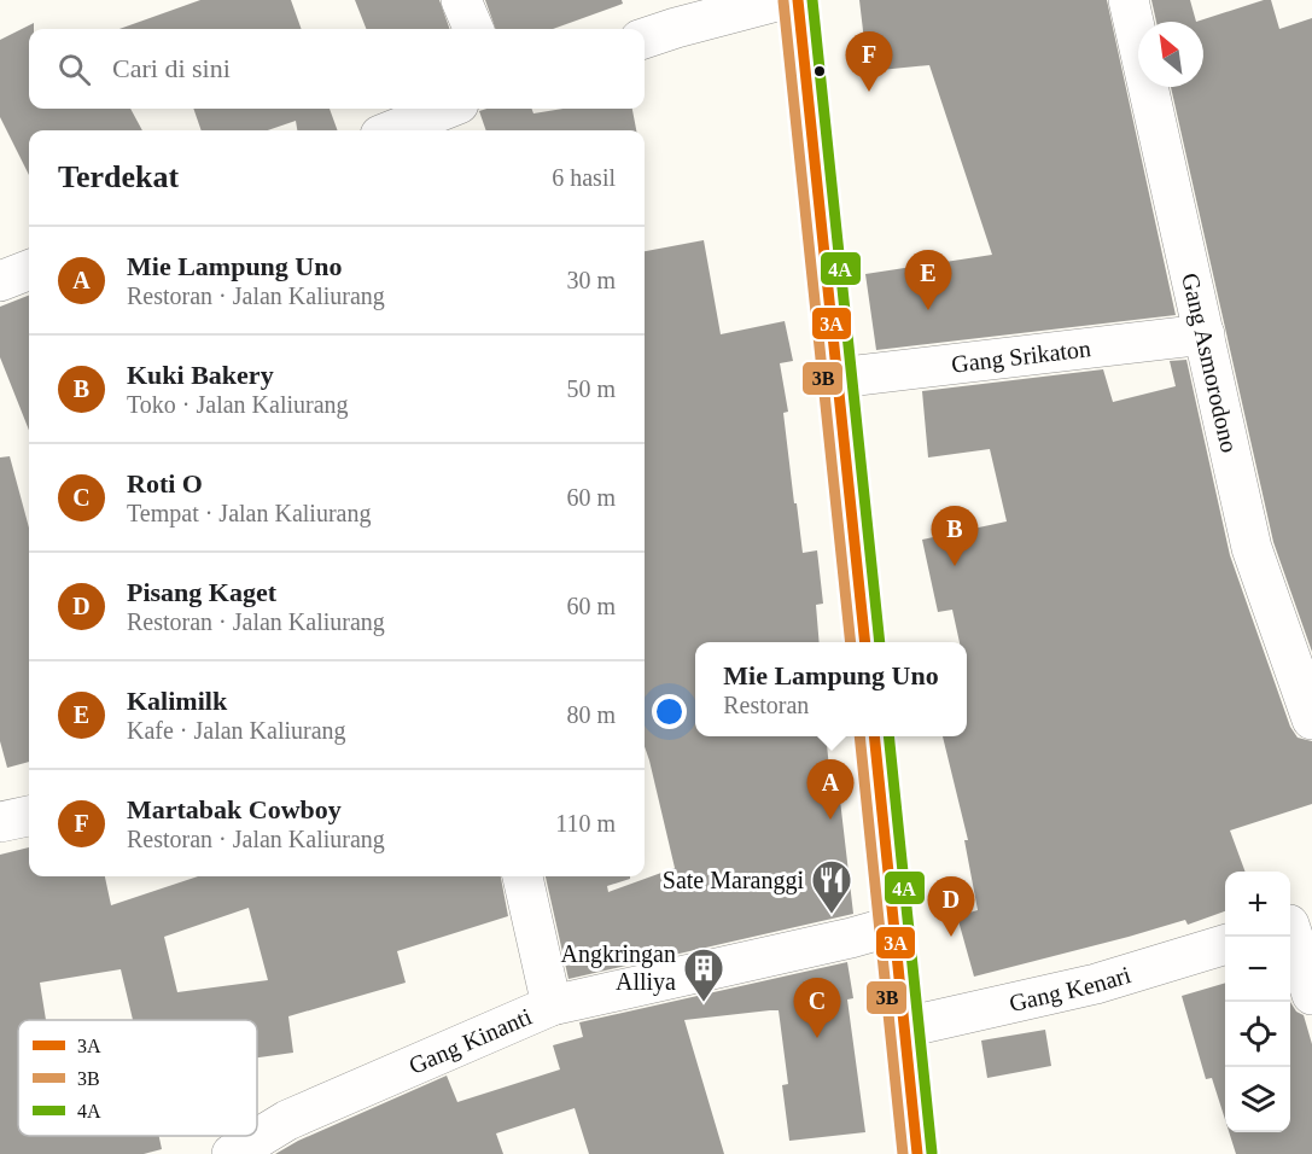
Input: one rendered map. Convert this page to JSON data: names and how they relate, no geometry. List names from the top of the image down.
{
  "streets": {
    "street": [
      "Gang Srikaton",
      "Gang Asmorodono",
      "Gang Kenari",
      "Gang Kinanti"
    ]
  },
  "crossings": [
    ["Gang Srikaton", "Gang Asmorodono"]
  ],
  "places": {
    "restaurant": ["Sate Maranggi"],
    "building": ["Angkringan Alliya"]
  },
  "lines": ["transit line 3A", "transit line 4A", "transit line 3B"],
  "legend": ["3A", "3B", "4A"],
  "north": "top left",
  "page": {
    "search": "Cari di sini",
    "pins": [
      "F",
      "E",
      "B",
      "A",
      "D",
      "C"
    ],
    "heading": ["Terdekat", "6 hasil"],
    "list": [
      {
        "mark": "A",
        "name": "Mie Lampung Uno",
        "note": "Restoran · Jalan Kaliurang",
        "value": "30 m"
      },
      {
        "mark": "B",
        "name": "Kuki Bakery",
        "note": "Toko · Jalan Kaliurang",
        "value": "50 m"
      },
      {
        "mark": "C",
        "name": "Roti O",
        "note": "Tempat · Jalan Kaliurang",
        "value": "60 m"
      },
      {
        "mark": "D",
        "name": "Pisang Kaget",
        "note": "Restoran · Jalan Kaliurang",
        "value": "60 m"
      },
      {
        "mark": "E",
        "name": "Kalimilk",
        "note": "Kafe · Jalan Kaliurang",
        "value": "80 m"
      },
      {
        "mark": "F",
        "name": "Martabak Cowboy",
        "note": "Restoran · Jalan Kaliurang",
        "value": "110 m"
      }
    ],
    "popup": ["Mie Lampung Uno", "Restoran"],
    "map_buttons": ["+", "−"]
  }
}
